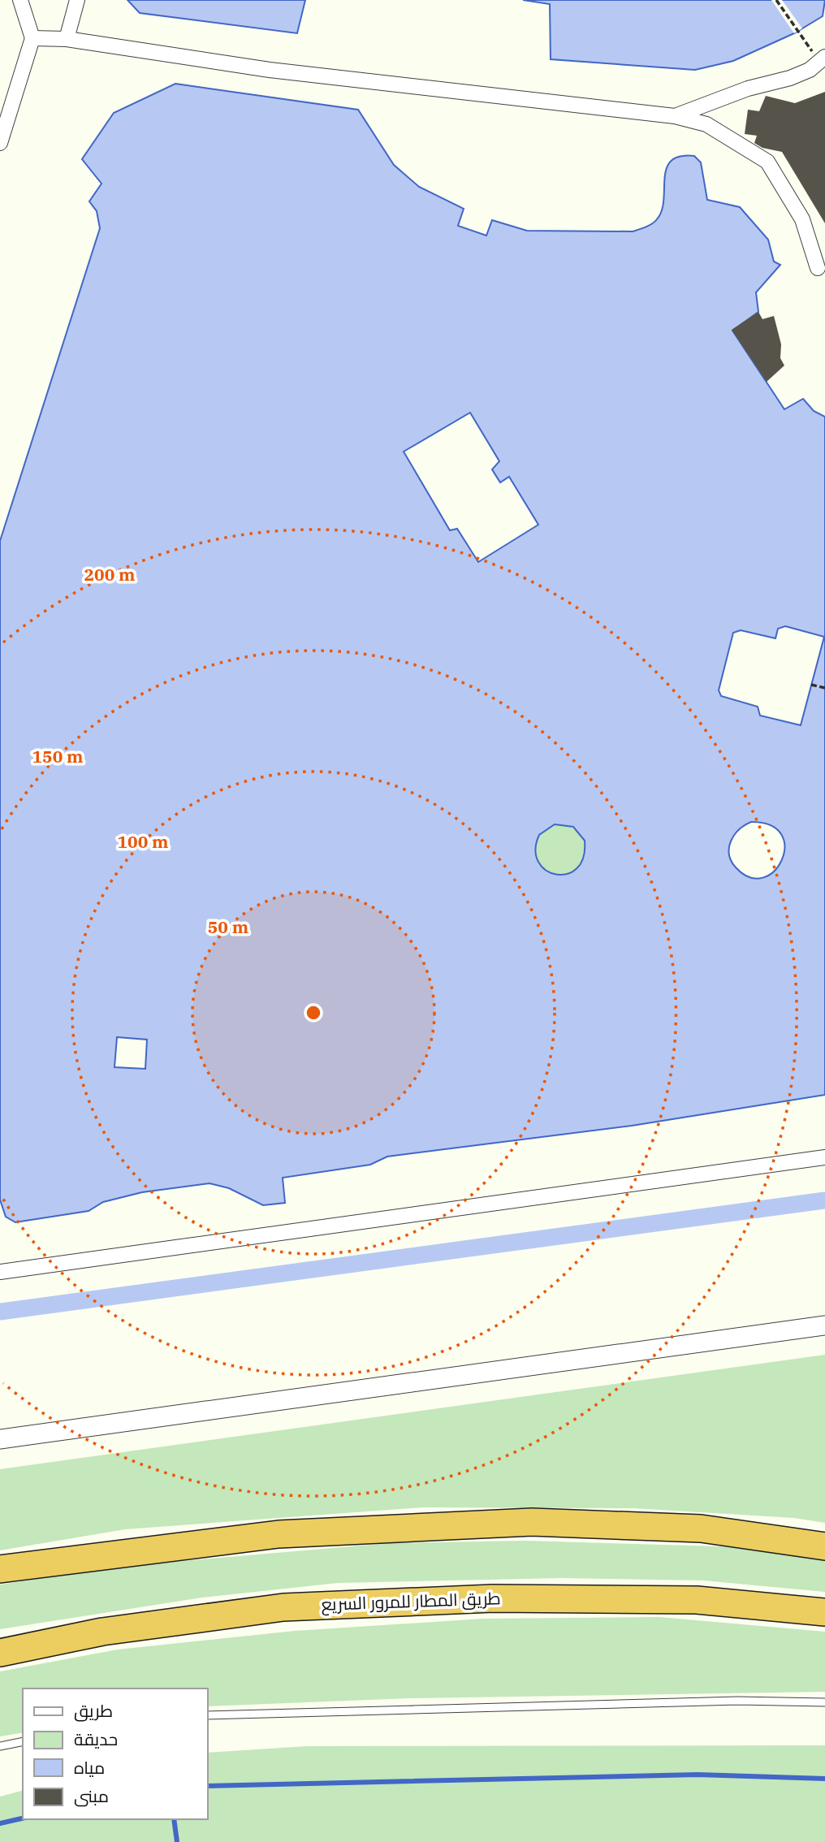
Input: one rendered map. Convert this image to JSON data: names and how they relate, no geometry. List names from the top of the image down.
{
  "streets": {
    "highway": ["طريق المطار للمرور السريع"]
  },
  "legend": [
    "طريق",
    "حديقة",
    "مياه",
    "مبنى"
  ],
  "rings": [
    "200 m",
    "150 m",
    "100 m",
    "50 m"
  ]
}
